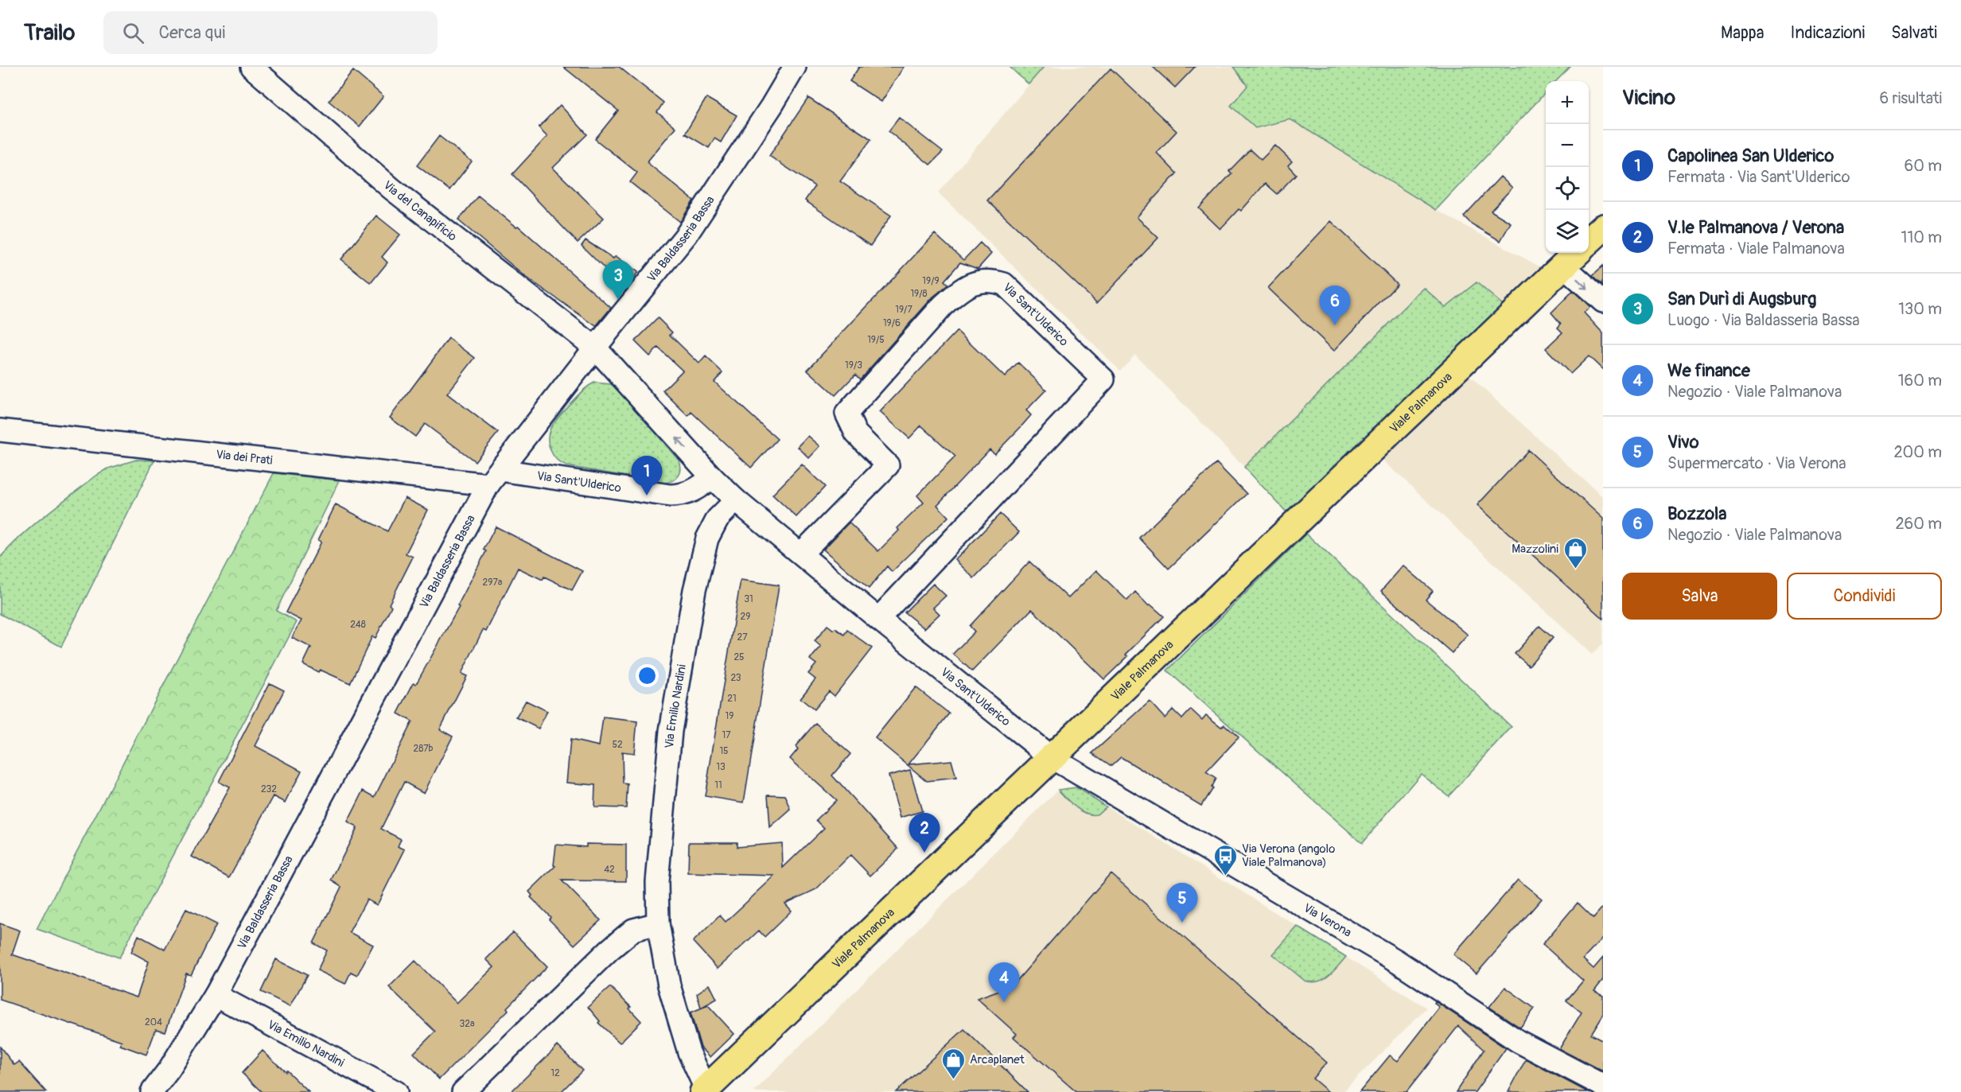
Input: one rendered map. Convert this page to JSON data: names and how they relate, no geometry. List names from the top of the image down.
{
  "streets": {
    "main road": ["Viale Palmanova"],
    "street": [
      "Via del Canapificio",
      "Via Baldasseria Bassa",
      "Via Sant'Ulderico",
      "Via dei Prati",
      "Via Emilio Nardini",
      "Via Verona"
    ]
  },
  "crossings": [
    ["Via del Canapificio", "Via Baldasseria Bassa"],
    ["Via del Canapificio", "Via Sant'Ulderico"],
    ["Via Baldasseria Bassa", "Via Sant'Ulderico"],
    ["Via Baldasseria Bassa", "Via dei Prati"],
    ["Via Baldasseria Bassa", "Via Emilio Nardini"],
    ["Via Sant'Ulderico", "Viale Palmanova"],
    ["Via Sant'Ulderico", "Via dei Prati"],
    ["Via Sant'Ulderico", "Via Emilio Nardini"],
    ["Via Sant'Ulderico", "Via Verona"],
    ["Viale Palmanova", "Via Emilio Nardini"],
    ["Viale Palmanova", "Via Verona"]
  ],
  "places": {
    "shop": ["Mazzolini", "Arcaplanet"],
    "bus stop": ["Via Verona (angolo Viale Palmanova)"]
  },
  "house_numbers": [
    "19/9",
    "19/8",
    "19/7",
    "19/6",
    "19/5",
    "19/3",
    "297a",
    "31",
    "29",
    "248",
    "27",
    "25",
    "23",
    "21",
    "19",
    "17",
    "52",
    "287b",
    "15",
    "13",
    "11",
    "232",
    "42",
    "204",
    "32a",
    "12"
  ],
  "page": {
    "header": "Trailo",
    "search": "Cerca qui",
    "nav": ["Mappa", "Indicazioni", "Salvati"],
    "heading": ["Vicino", "6 risultati"],
    "map_buttons": ["+", "−"],
    "list": [
      {
        "mark": "1",
        "name": "Capolinea San Ulderico",
        "note": "Fermata · Via Sant'Ulderico",
        "value": "60 m"
      },
      {
        "mark": "2",
        "name": "V.le Palmanova / Verona",
        "note": "Fermata · Viale Palmanova",
        "value": "110 m"
      },
      {
        "mark": "3",
        "name": "San Durì di Augsburg",
        "note": "Luogo · Via Baldasseria Bassa",
        "value": "130 m"
      },
      {
        "mark": "4",
        "name": "We finance",
        "note": "Negozio · Viale Palmanova",
        "value": "160 m"
      },
      {
        "mark": "5",
        "name": "Vivo",
        "note": "Supermercato · Via Verona",
        "value": "200 m"
      },
      {
        "mark": "6",
        "name": "Bozzola",
        "note": "Negozio · Viale Palmanova",
        "value": "260 m"
      }
    ],
    "pins": [
      "3",
      "6",
      "1",
      "2",
      "5",
      "4"
    ],
    "buttons": ["Salva", "Condividi"]
  }
}
